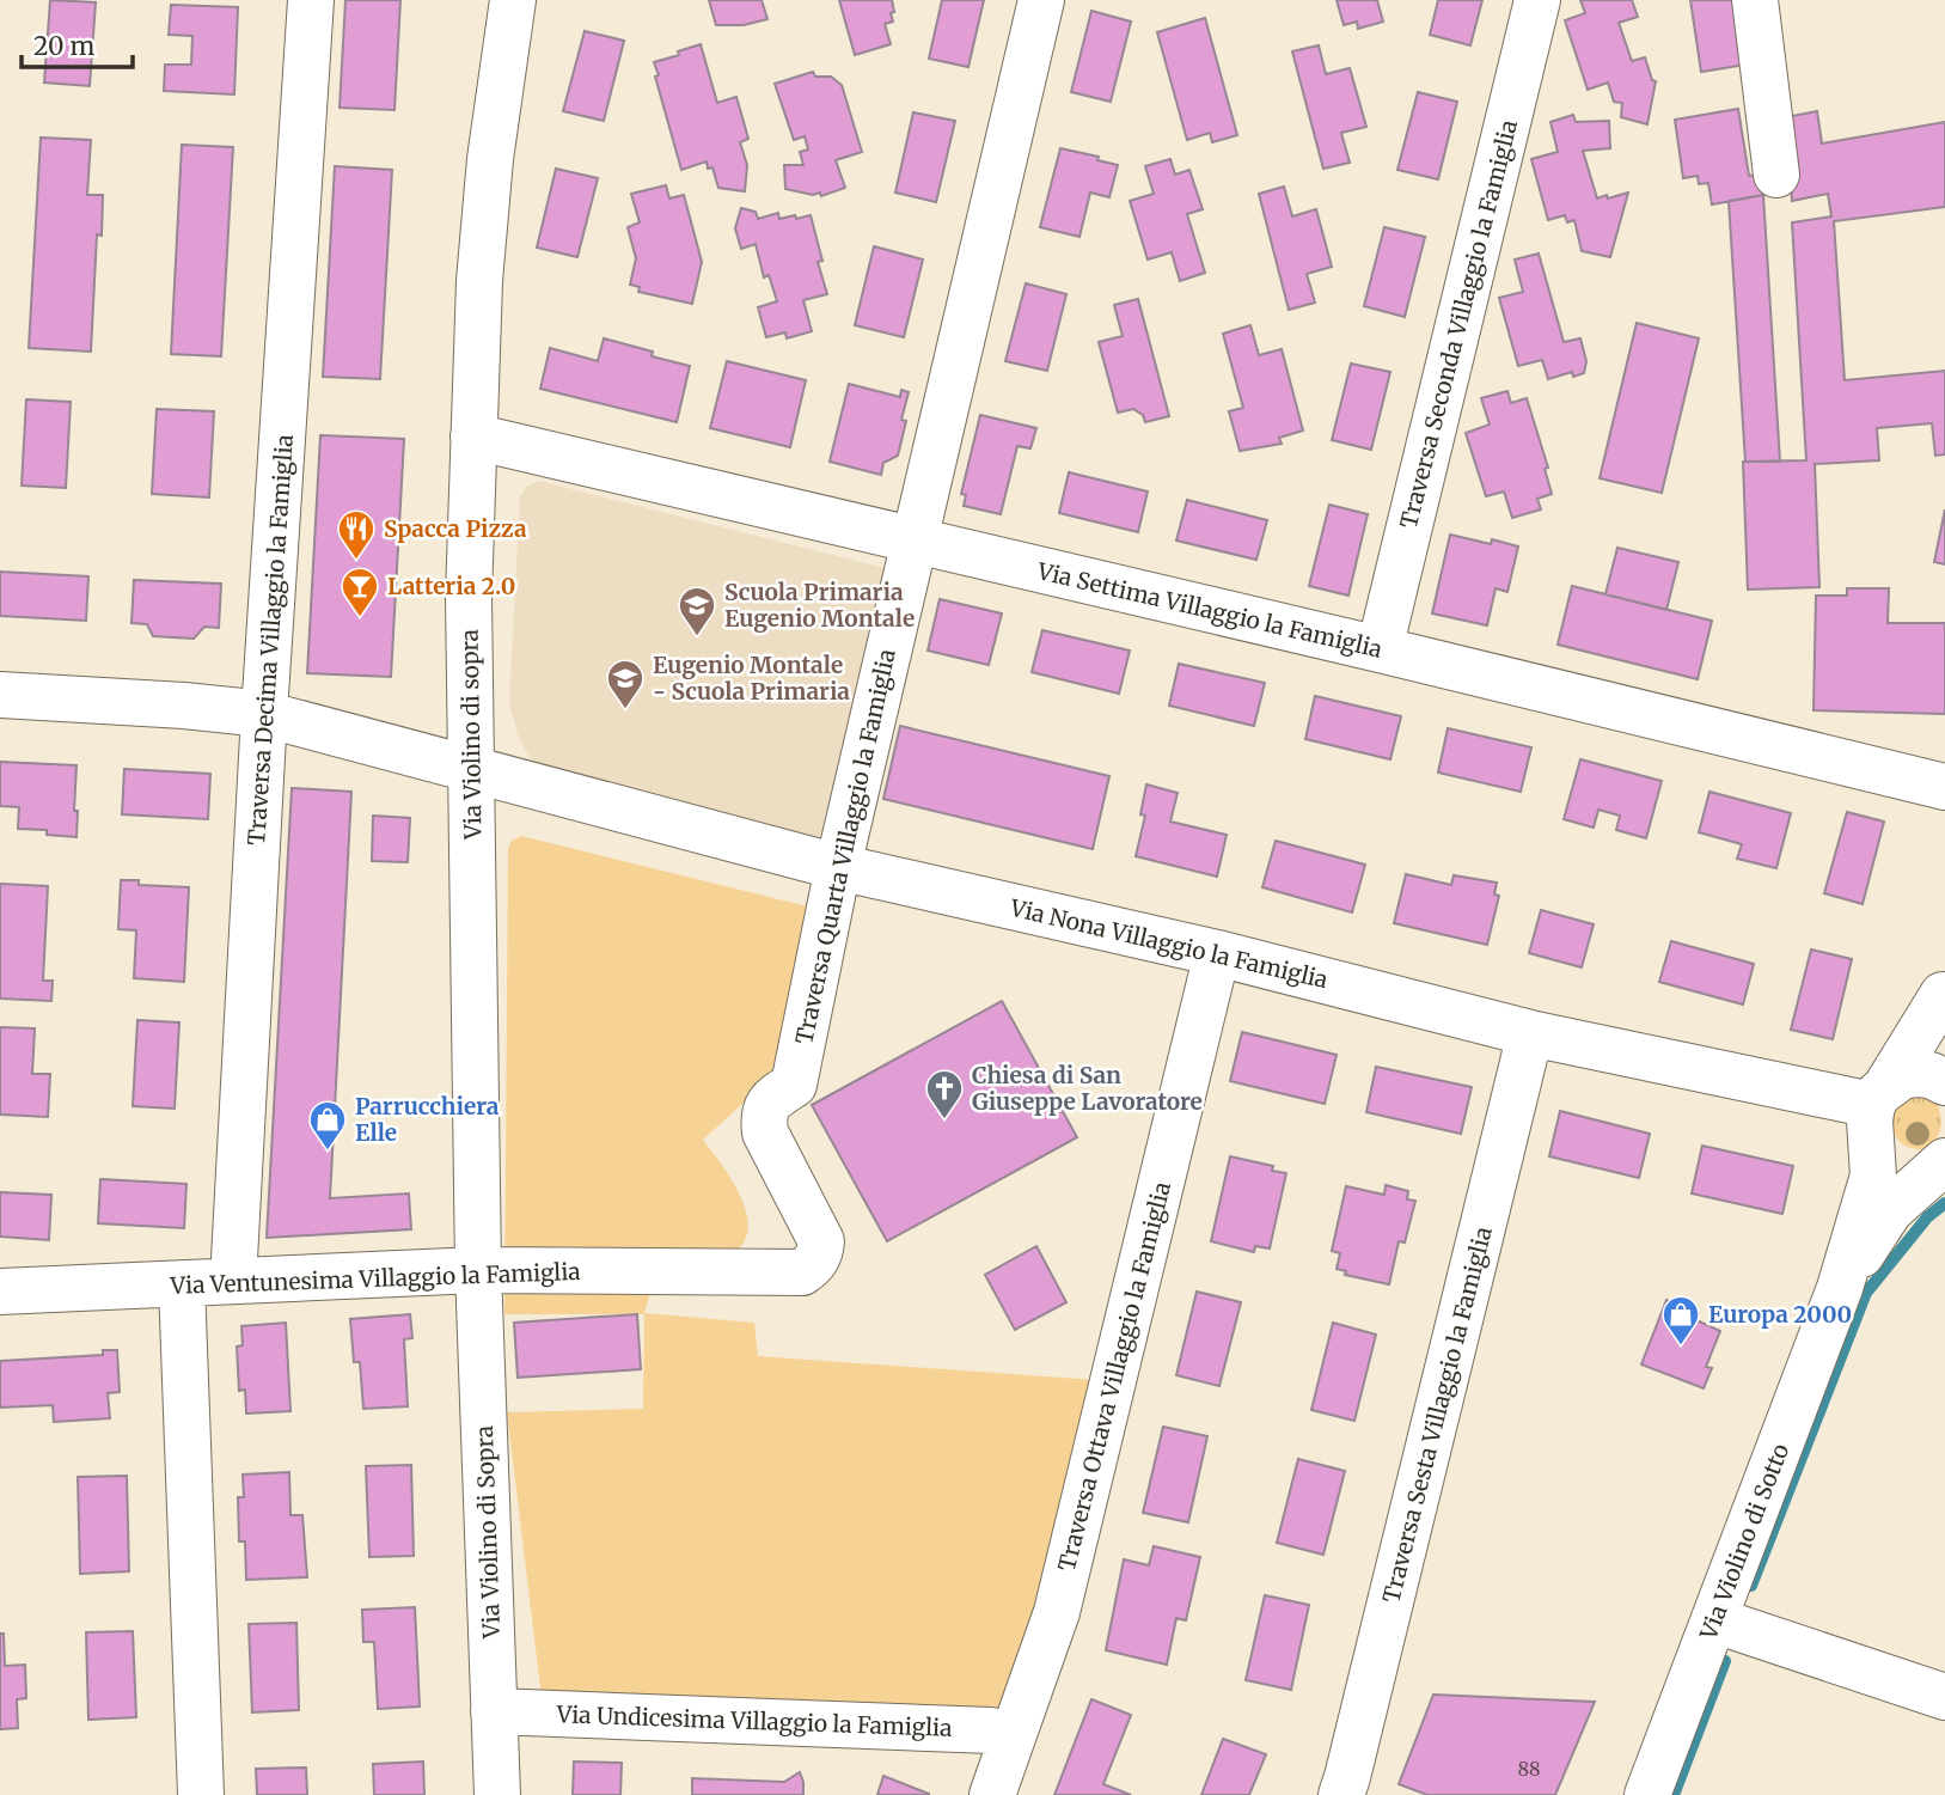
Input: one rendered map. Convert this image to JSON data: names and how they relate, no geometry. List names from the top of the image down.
{
  "streets": {
    "street": [
      "Traversa Seconda Villaggio la Famiglia",
      "Via Settima Villaggio la Famiglia",
      "Traversa Decima Villaggio la Famiglia",
      "Via Violino di sopra",
      "Traversa Quarta Villaggio la Famiglia",
      "Via Nona Villaggio la Famiglia",
      "Via Ventunesima Villaggio la Famiglia",
      "Traversa Ottava Villaggio la Famiglia",
      "Traversa Sesta Villaggio la Famiglia",
      "Via Violino di Sopra",
      "Via Violino di Sotto",
      "Via Undicesima Villaggio la Famiglia"
    ]
  },
  "crossings": [
    ["Traversa Seconda Villaggio la Famiglia", "Via Settima Villaggio la Famiglia"],
    ["Via Settima Villaggio la Famiglia", "Via Violino di sopra"],
    ["Via Settima Villaggio la Famiglia", "Traversa Quarta Villaggio la Famiglia"],
    ["Traversa Decima Villaggio la Famiglia", "Via Nona Villaggio la Famiglia"],
    ["Traversa Decima Villaggio la Famiglia", "Via Ventunesima Villaggio la Famiglia"],
    ["Via Violino di sopra", "Via Nona Villaggio la Famiglia"],
    ["Via Violino di sopra", "Via Ventunesima Villaggio la Famiglia"],
    ["Via Violino di sopra", "Via Violino di Sopra"],
    ["Traversa Quarta Villaggio la Famiglia", "Via Nona Villaggio la Famiglia"],
    ["Traversa Quarta Villaggio la Famiglia", "Via Ventunesima Villaggio la Famiglia"],
    ["Via Nona Villaggio la Famiglia", "Traversa Ottava Villaggio la Famiglia"],
    ["Via Nona Villaggio la Famiglia", "Traversa Sesta Villaggio la Famiglia"],
    ["Via Nona Villaggio la Famiglia", "Via Violino di Sotto"],
    ["Via Ventunesima Villaggio la Famiglia", "Via Violino di Sopra"],
    ["Traversa Ottava Villaggio la Famiglia", "Via Undicesima Villaggio la Famiglia"],
    ["Via Violino di Sopra", "Via Undicesima Villaggio la Famiglia"]
  ],
  "places": {
    "restaurant": ["Spacca Pizza"],
    "bar": ["Latteria 2.0"],
    "school or university": ["Scuola Primaria Eugenio Montale", "Eugenio Montale - Scuola Primaria"],
    "church": ["Chiesa di San Giuseppe Lavoratore"],
    "shop": ["Parrucchiera Elle", "Europa 2000"]
  },
  "house_numbers": ["88"],
  "scale_bar": "20 m"
}
